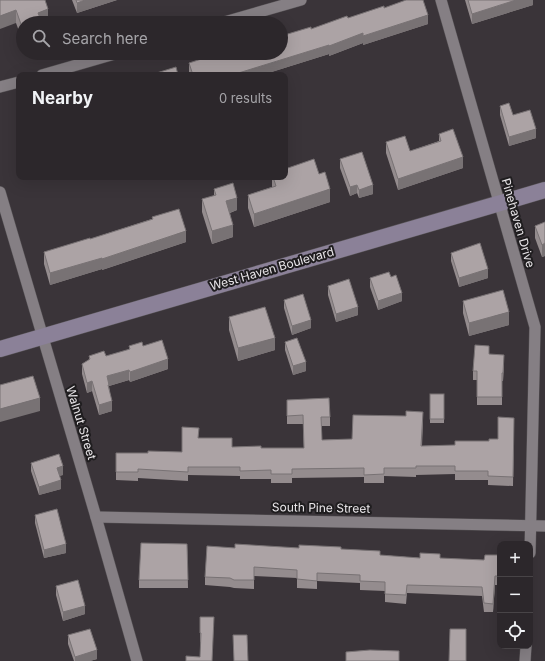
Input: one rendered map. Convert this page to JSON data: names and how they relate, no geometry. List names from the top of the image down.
{
  "streets": {
    "street": [
      "Pinehaven Drive",
      "West Haven Boulevard",
      "Walnut Street",
      "South Pine Street"
    ]
  },
  "crossings": [
    ["Pinehaven Drive", "West Haven Boulevard"],
    ["Pinehaven Drive", "South Pine Street"],
    ["West Haven Boulevard", "Walnut Street"],
    ["Walnut Street", "South Pine Street"]
  ],
  "page": {
    "search": "Search here",
    "heading": ["Nearby", "0 results"],
    "map_buttons": ["+", "−"]
  }
}
